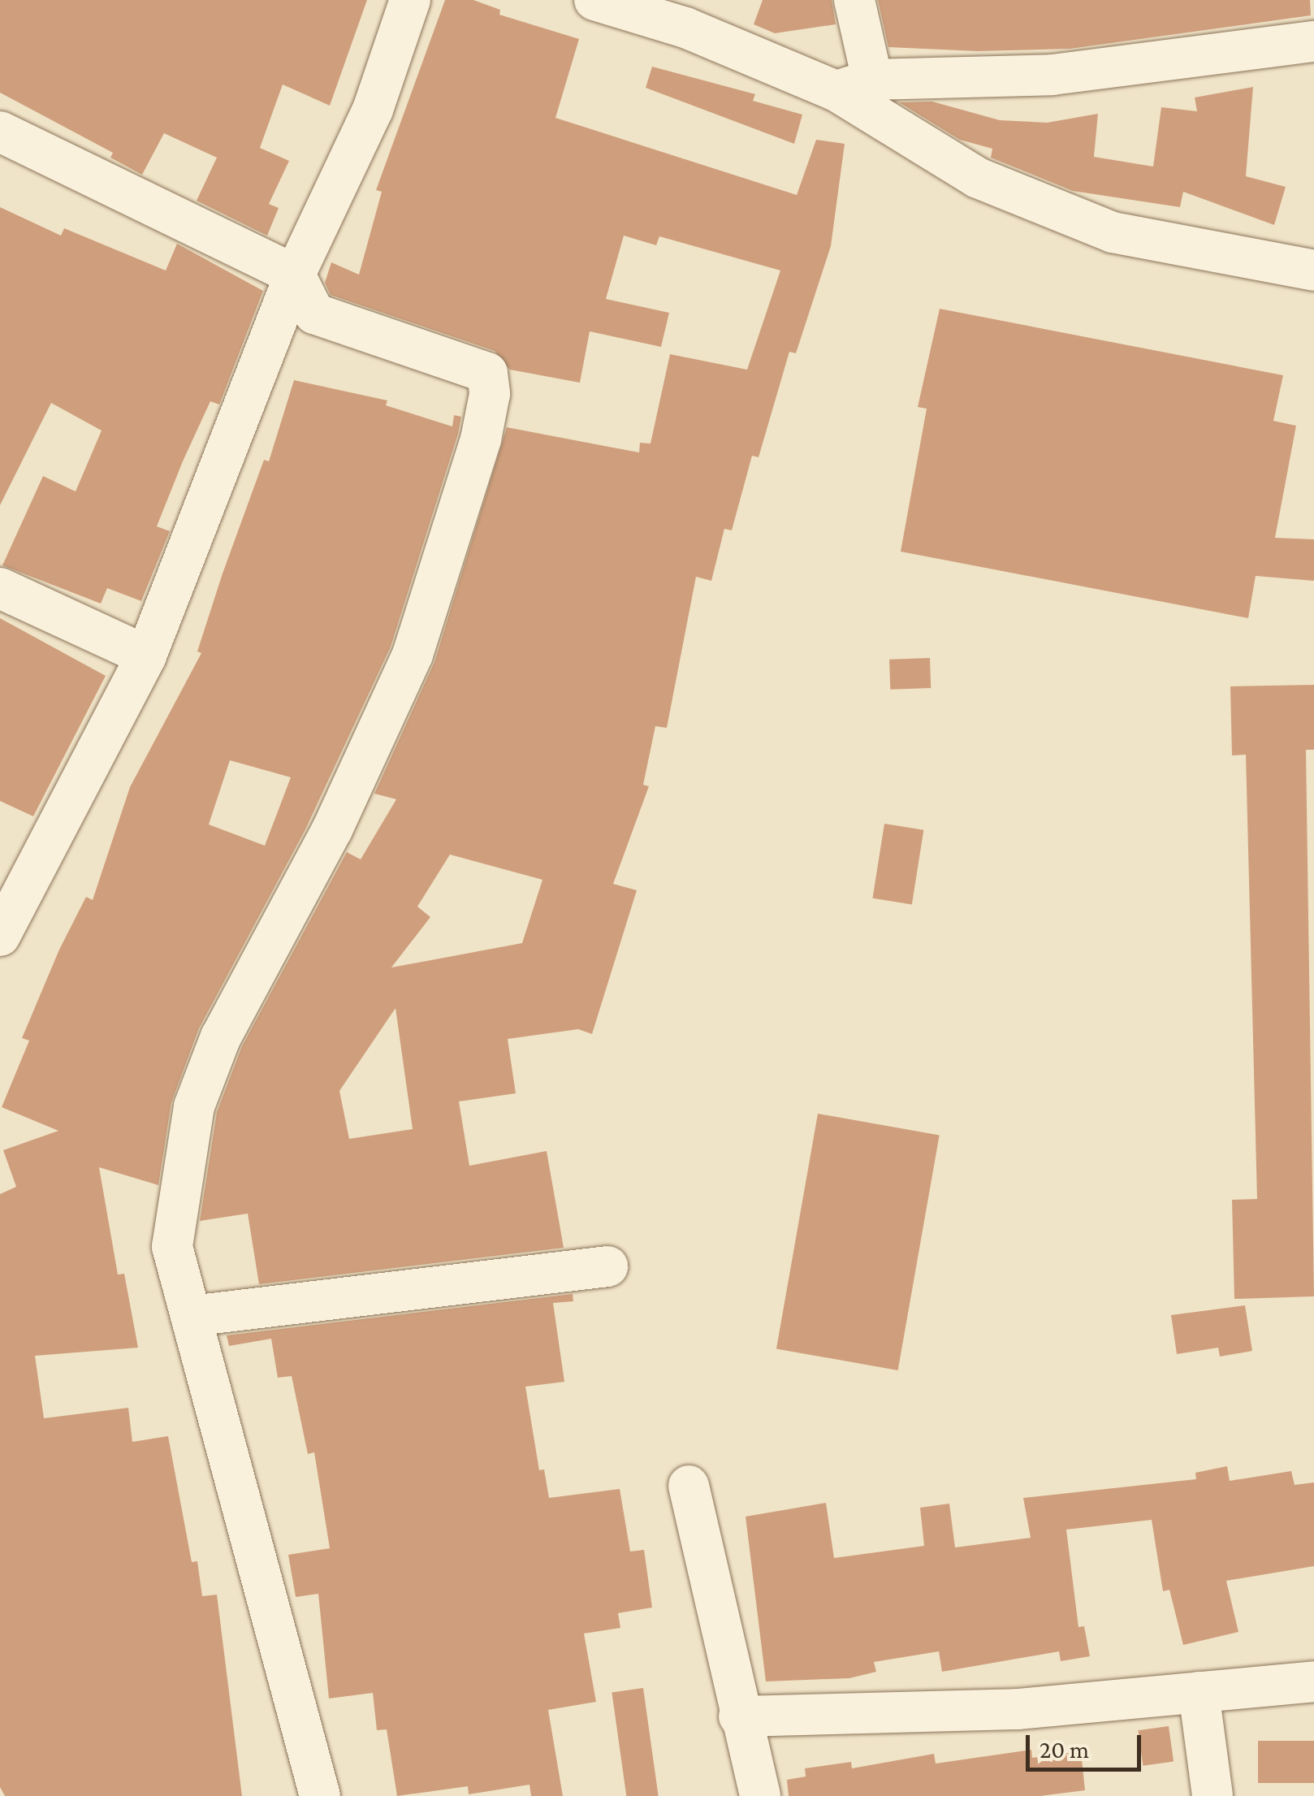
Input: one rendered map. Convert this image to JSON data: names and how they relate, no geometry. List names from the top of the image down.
{
  "scale_bar": "20 m"
}
